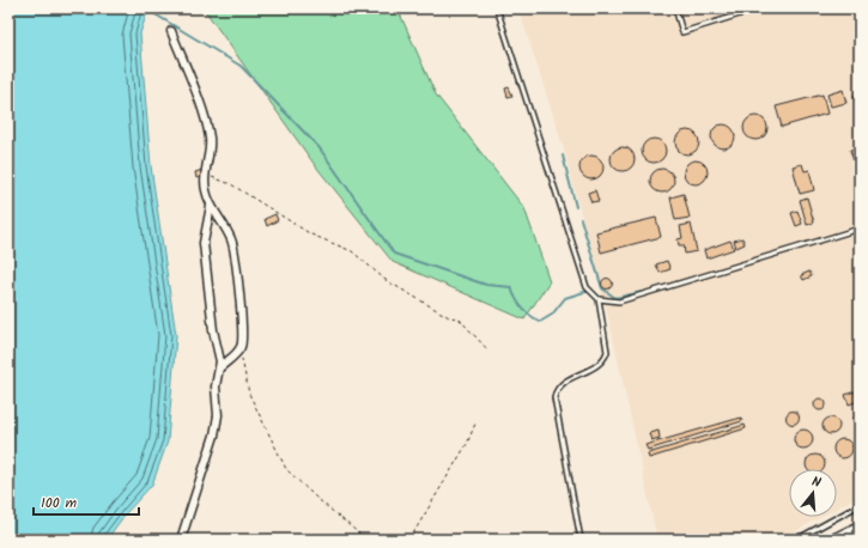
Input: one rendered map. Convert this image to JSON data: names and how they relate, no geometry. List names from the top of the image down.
{
  "scale_bar": "100 m",
  "north": "top"
}
